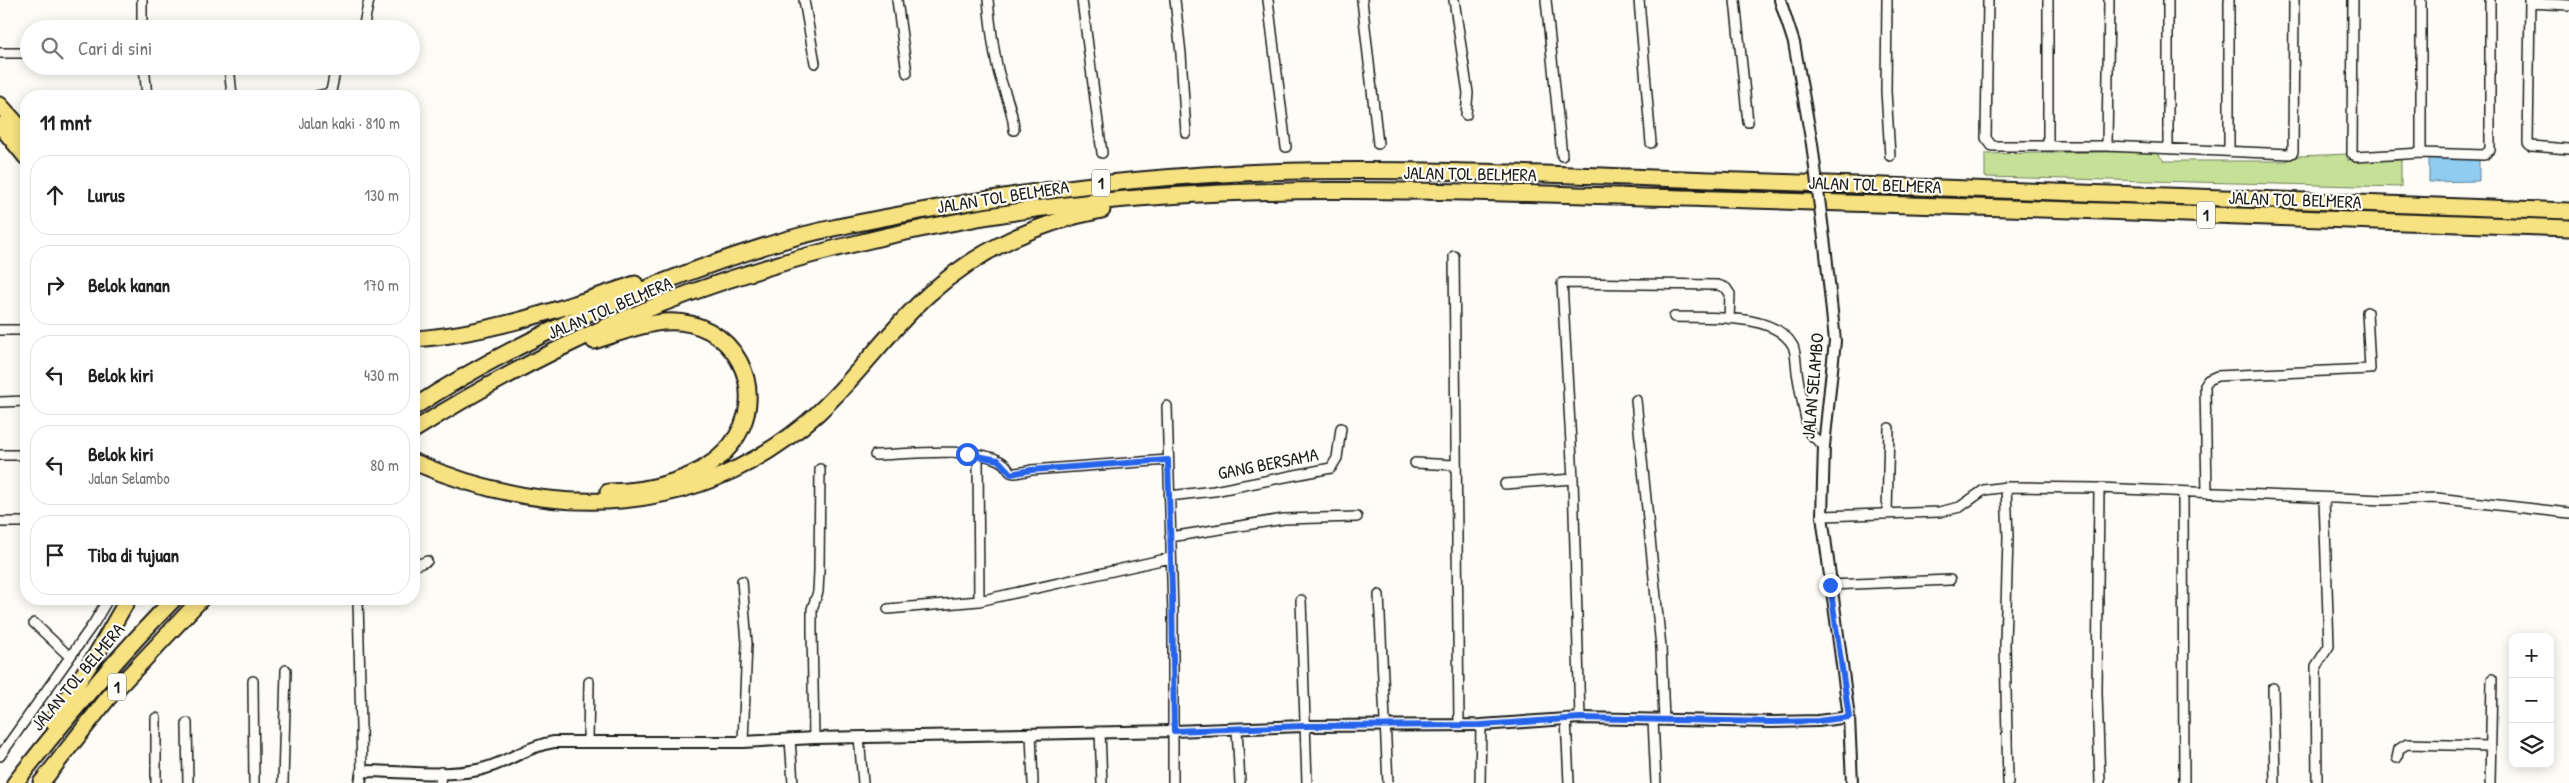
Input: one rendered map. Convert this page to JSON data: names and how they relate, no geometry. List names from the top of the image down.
{
  "streets": {
    "highway": ["JALAN TOL BELMERA", "1"],
    "street": ["JALAN SELAMBO", "GANG BERSAMA"]
  },
  "page": {
    "search": "Cari di sini",
    "heading": ["11 mnt", "Jalan kaki · 810 m"],
    "list": [
      ["Lurus", "130 m"],
      ["Belok kanan", "170 m"],
      ["Belok kiri", "430 m"],
      ["Belok kiri", "Jalan Selambo", "80 m"],
      "Tiba di tujuan"
    ],
    "map_buttons": ["+", "−"]
  }
}
